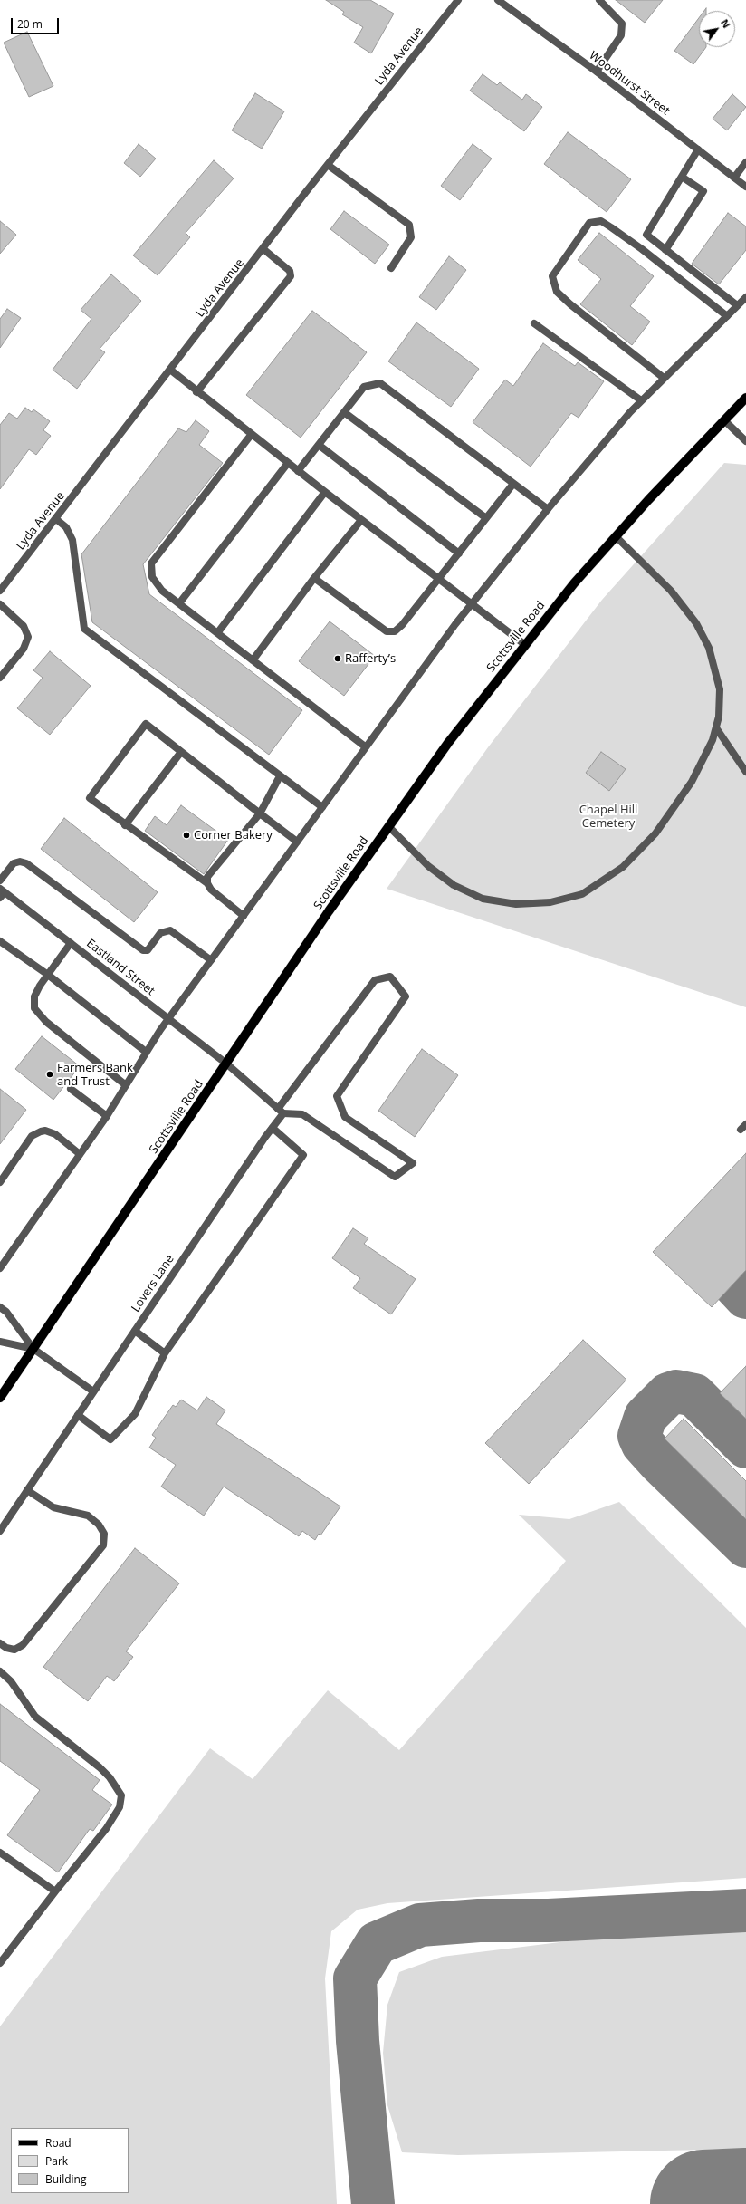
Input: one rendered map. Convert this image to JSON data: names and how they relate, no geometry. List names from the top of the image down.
{
  "streets": {
    "main road": ["Scottsville Road"],
    "street": [
      "Lyda Avenue",
      "Woodhurst Street",
      "Eastland Street",
      "Lovers Lane"
    ]
  },
  "crossings": [
    ["Scottsville Road", "Eastland Street"]
  ],
  "parks": ["Chapel Hill Cemetery"],
  "places": ["Rafferty’s", "Corner Bakery", "Farmers Bank and Trust"],
  "legend": ["Road", "Park", "Building"],
  "scale_bar": "20 m",
  "north": "top right"
}
